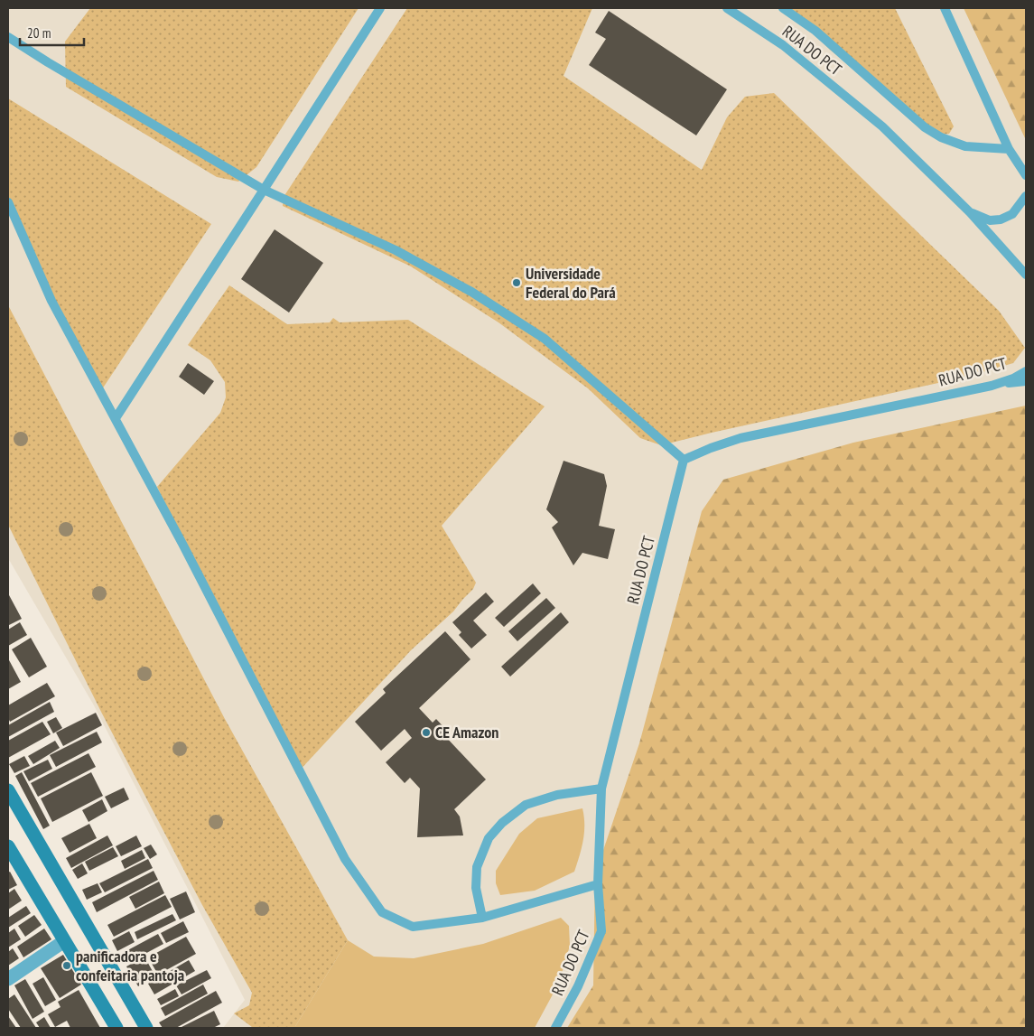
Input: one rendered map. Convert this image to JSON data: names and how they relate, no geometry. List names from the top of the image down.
{
  "streets": {
    "lane": ["RUA DO PCT"]
  },
  "places": ["Universidade Federal do Pará", "CE Amazon", "panificadora e confeitaria pantoja"],
  "scale_bar": "20 m"
}
